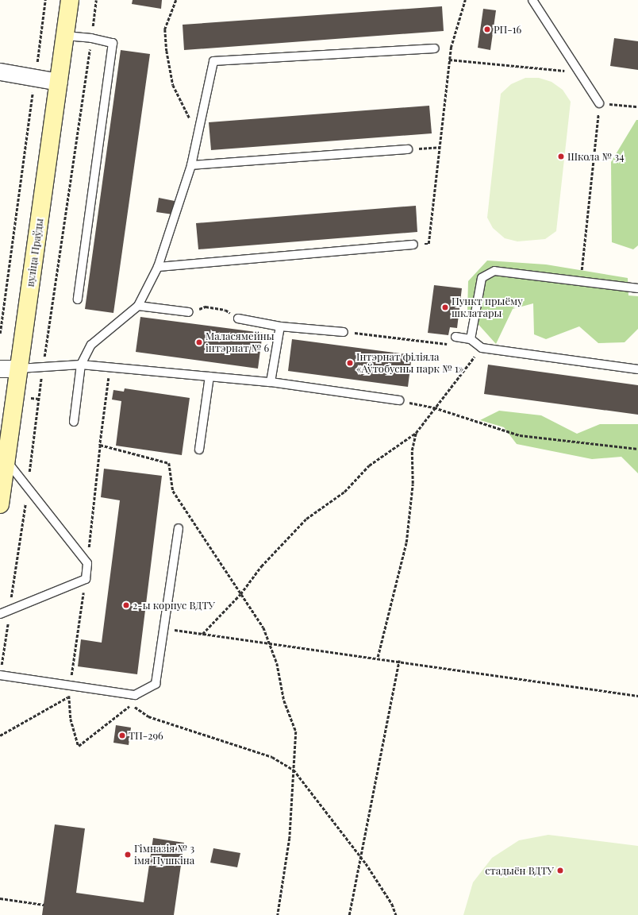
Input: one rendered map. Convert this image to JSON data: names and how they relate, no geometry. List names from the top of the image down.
{
  "streets": {
    "main road": ["вуліца Праўды"]
  },
  "places": [
    "РП-16",
    "Школа № 34",
    "Пункт прыёму шклатары",
    "Маласямейны інтэрнат № 6",
    "Інтэрнат філіяла «Аўтобусны парк № 1»",
    "2-ы корпус ВДТУ",
    "ТП-296",
    "Гімназія № 3 імя Пушкіна",
    "стадыён ВДТУ"
  ]
}
